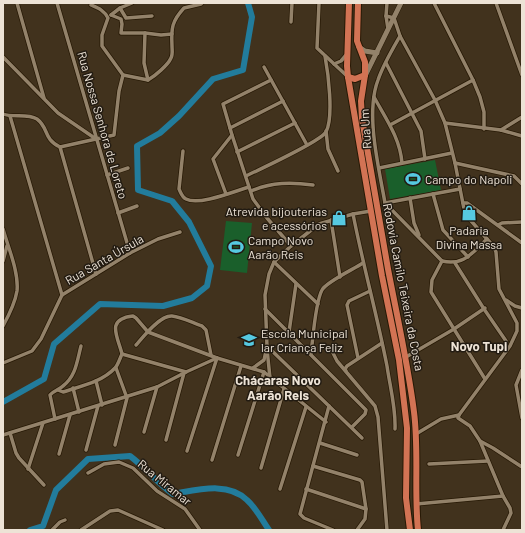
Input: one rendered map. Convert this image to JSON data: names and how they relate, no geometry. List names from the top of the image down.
{
  "streets": {
    "highway": ["Rodovia Camilo Teixeira da Costa"],
    "street": [
      "Rua Nossa Senhora de Loreto",
      "Rua Um",
      "Rua Santa Úrsula",
      "Rua Miramar"
    ]
  },
  "crossings": [
    ["Rua Nossa Senhora de Loreto", "Rua Santa Úrsula"]
  ],
  "districts": ["Novo Tupi", "Chácaras Novo Aarão Reis"],
  "places": {
    "sports": ["Campo do Napoli", "Campo Novo Aarão Reis"],
    "shop": ["Padaria Divina Massa", "Atrevida bijouterias e acessórios"],
    "school or university": ["Escola Municipal lar Criança Feliz"]
  }
}
